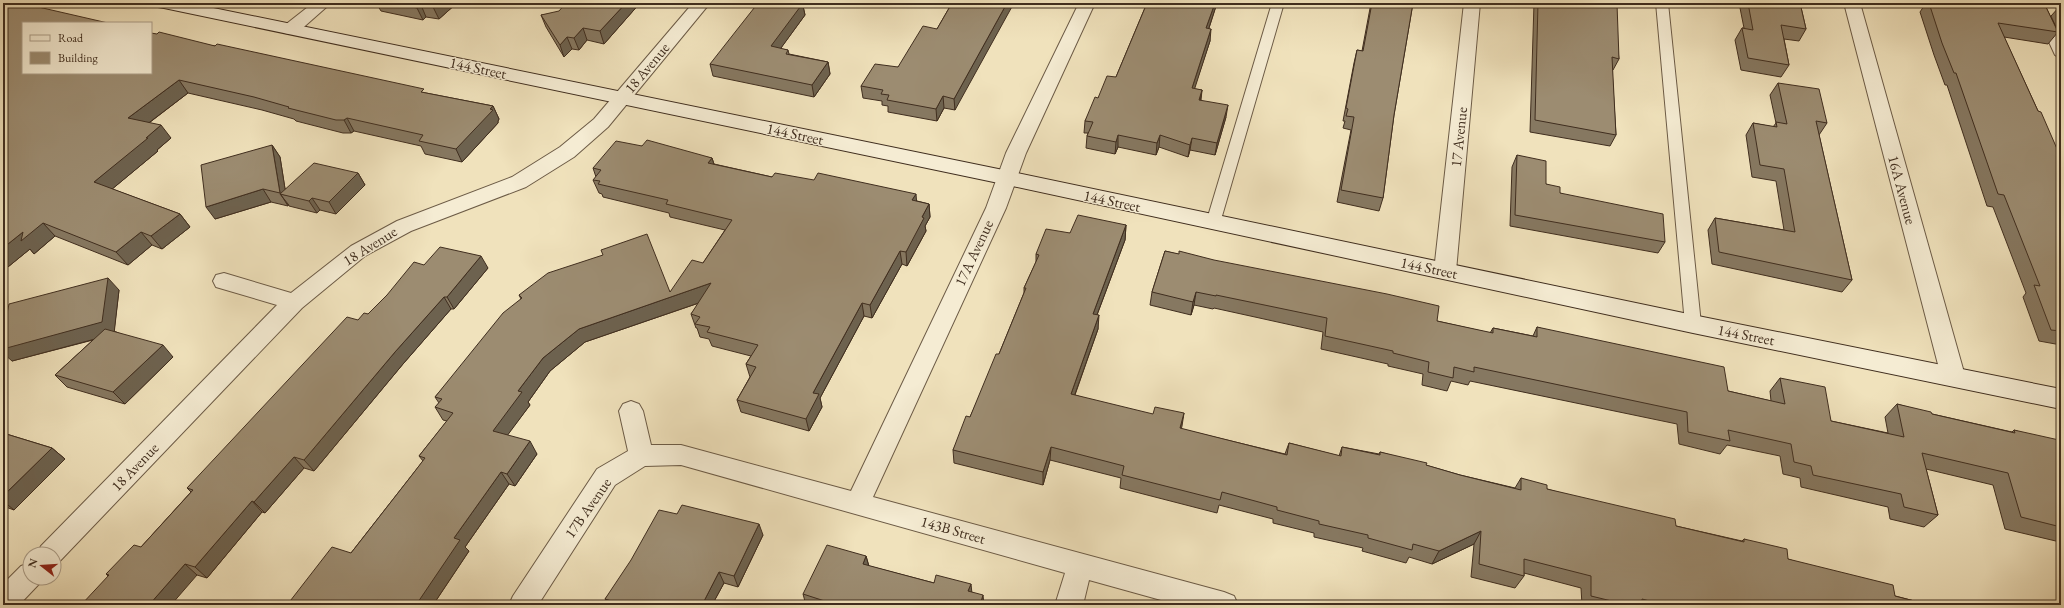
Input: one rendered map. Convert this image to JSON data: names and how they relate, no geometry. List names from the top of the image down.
{
  "streets": {
    "street": [
      "144 Street",
      "18 Avenue",
      "17 Avenue",
      "16A Avenue",
      "17A Avenue",
      "17B Avenue",
      "143B Street"
    ]
  },
  "crossings": [
    ["144 Street", "18 Avenue"],
    ["144 Street", "17 Avenue"],
    ["144 Street", "16A Avenue"],
    ["144 Street", "17A Avenue"],
    ["17A Avenue", "143B Street"],
    ["17B Avenue", "143B Street"]
  ],
  "legend": ["Road", "Building"],
  "north": "left"
}
